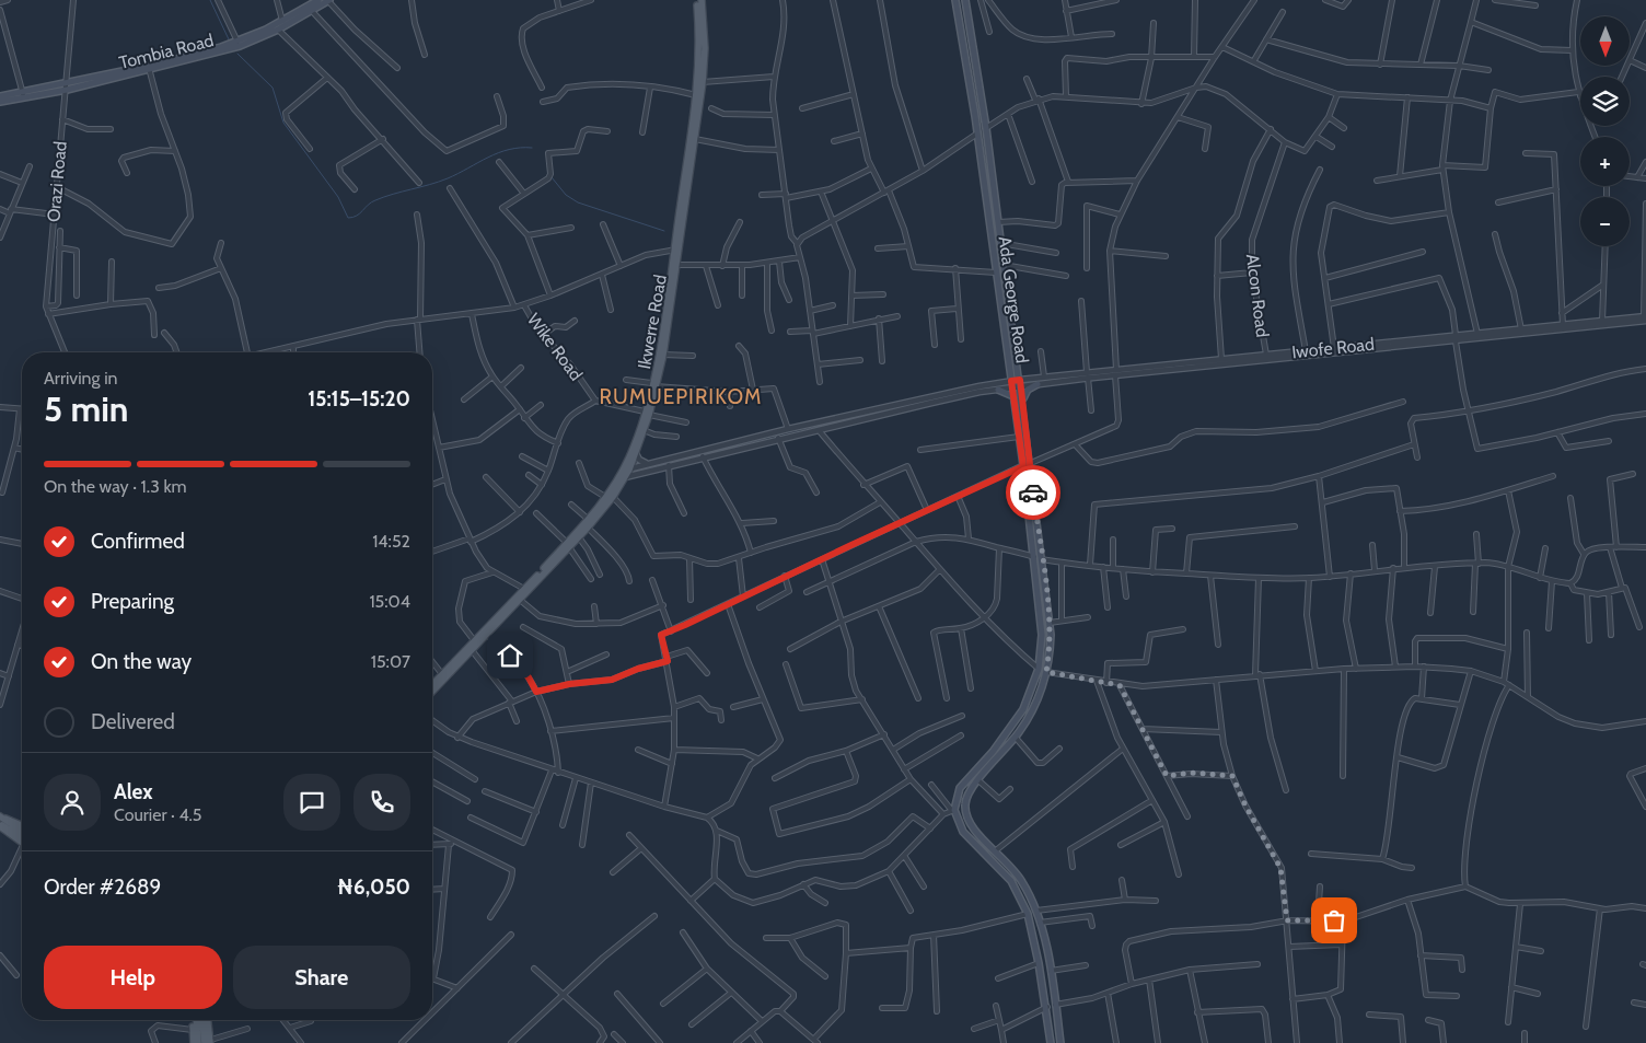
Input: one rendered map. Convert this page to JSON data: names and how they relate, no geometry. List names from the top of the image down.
{
  "streets": {
    "main road": ["Tombia Road", "Ada George Road", "Ikwerre Road"],
    "street": [
      "Orazi Road",
      "Alcon Road",
      "Wike Road",
      "Iwofe Road"
    ]
  },
  "crossings": [
    ["Tombia Road", "Orazi Road"],
    ["Alcon Road", "Iwofe Road"],
    ["Ada George Road", "Iwofe Road"]
  ],
  "districts": ["RUMUEPIRIKOM"],
  "north": "bottom",
  "page": {
    "map_buttons": ["+", "−"],
    "heading": ["5 min", "Arriving in", "15:15–15:20"],
    "panel": [
      "Alex",
      "Courier · 4.5",
      "Order #2689",
      "₦6,050"
    ],
    "bar": "On the way · 1.3 km",
    "list": [
      ["Confirmed", "14:52"],
      ["Preparing", "15:04"],
      ["On the way", "15:07"],
      "Delivered"
    ],
    "buttons": ["Help", "Share"]
  }
}
